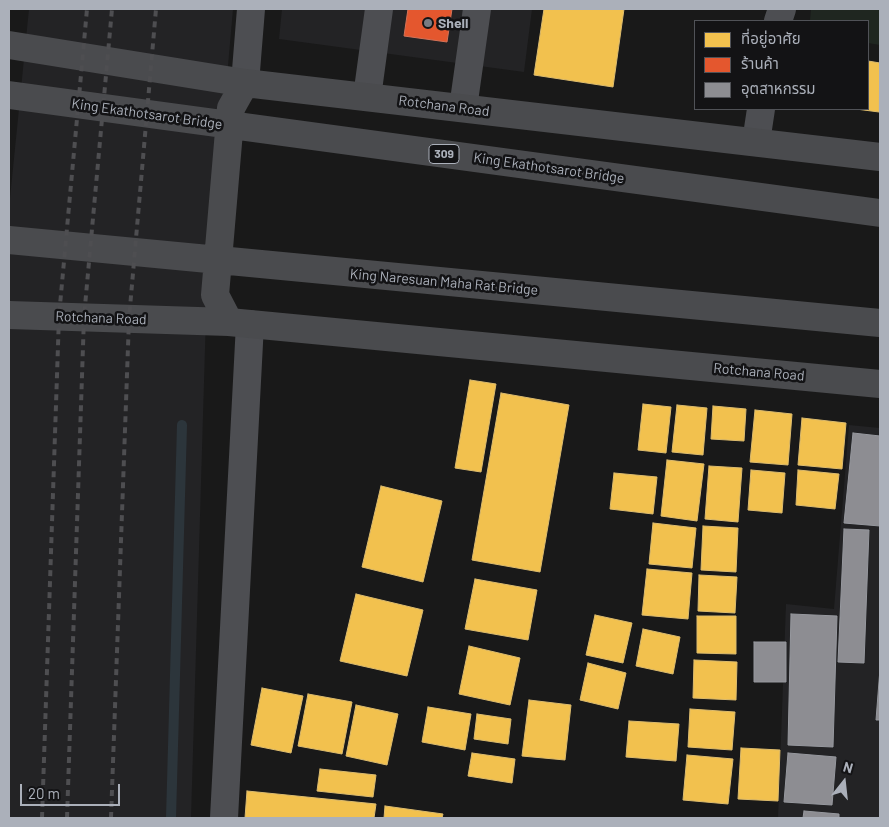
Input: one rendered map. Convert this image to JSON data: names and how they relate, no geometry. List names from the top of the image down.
{
  "streets": {
    "main road": [
      "Rotchana Road",
      "King Ekathotsarot Bridge",
      "309",
      "King Naresuan Maha Rat Bridge"
    ]
  },
  "places": ["Shell"],
  "legend": ["ที่อยู่อาศัย", "ร้านค้า", "อุตสาหกรรม"],
  "scale_bar": "20 m",
  "north": "top"
}
